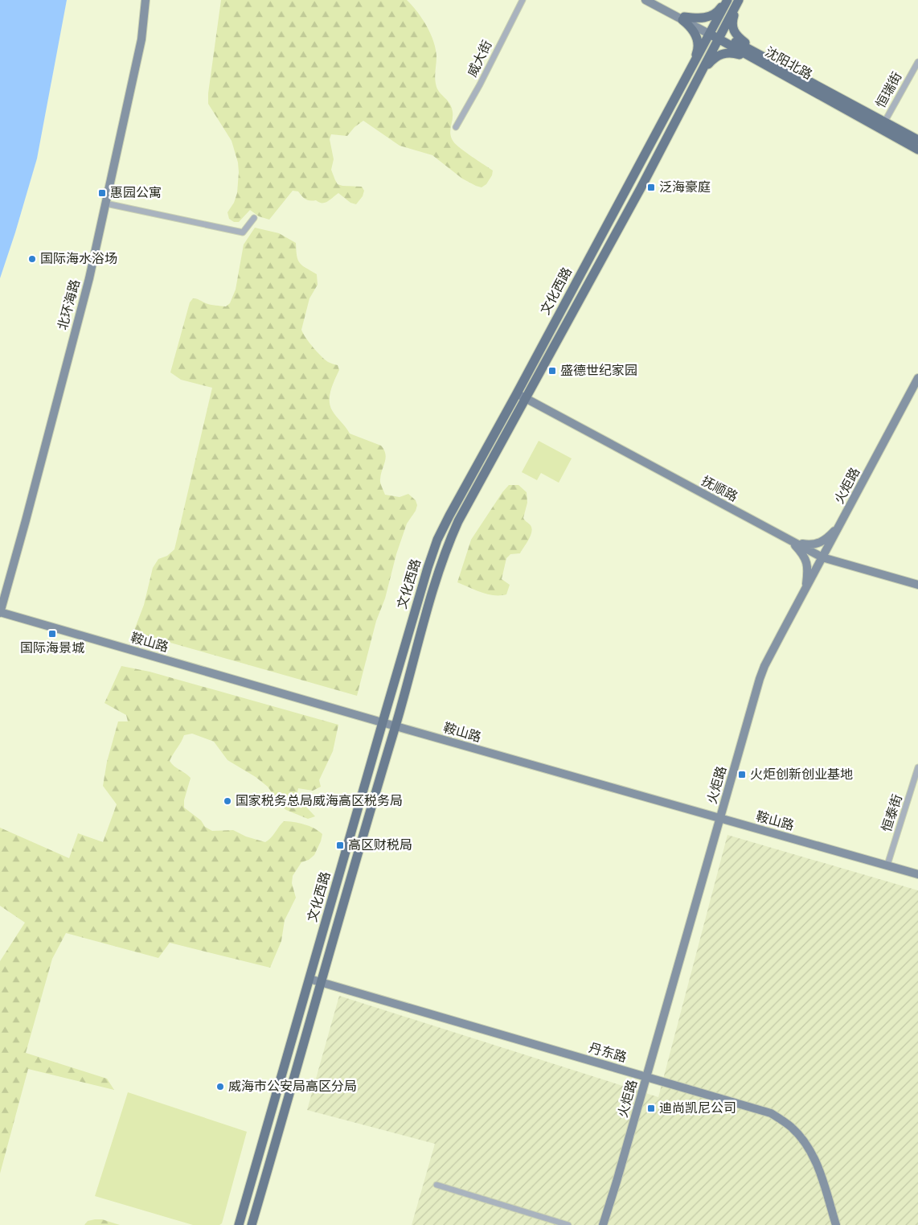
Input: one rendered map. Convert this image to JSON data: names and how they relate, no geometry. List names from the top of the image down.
{
  "streets": {
    "main road": [
      "沈阳北路",
      "文化西路",
      "北环海路",
      "火炬路",
      "抚顺路",
      "鞍山路",
      "丹东路"
    ],
    "street": ["威大街", "恒瑞街", "恒泰街"]
  },
  "crossings": [
    ["沈阳北路", "恒瑞街"],
    ["沈阳北路", "文化西路"],
    ["文化西路", "抚顺路"],
    ["文化西路", "鞍山路"],
    ["文化西路", "丹东路"],
    ["北环海路", "鞍山路"],
    ["火炬路", "抚顺路"],
    ["火炬路", "鞍山路"],
    ["火炬路", "丹东路"],
    ["鞍山路", "恒泰街"]
  ],
  "places": {
    "transit": [
      "泛海豪庭",
      "惠园公寓",
      "盛德世纪家园",
      "国际海景城",
      "火炬创新创业基地",
      "高区财税局",
      "迪尚凯尼公司"
    ],
    "other": ["国际海水浴场", "国家税务总局威海高区税务局", "威海市公安局高区分局"]
  }
}
